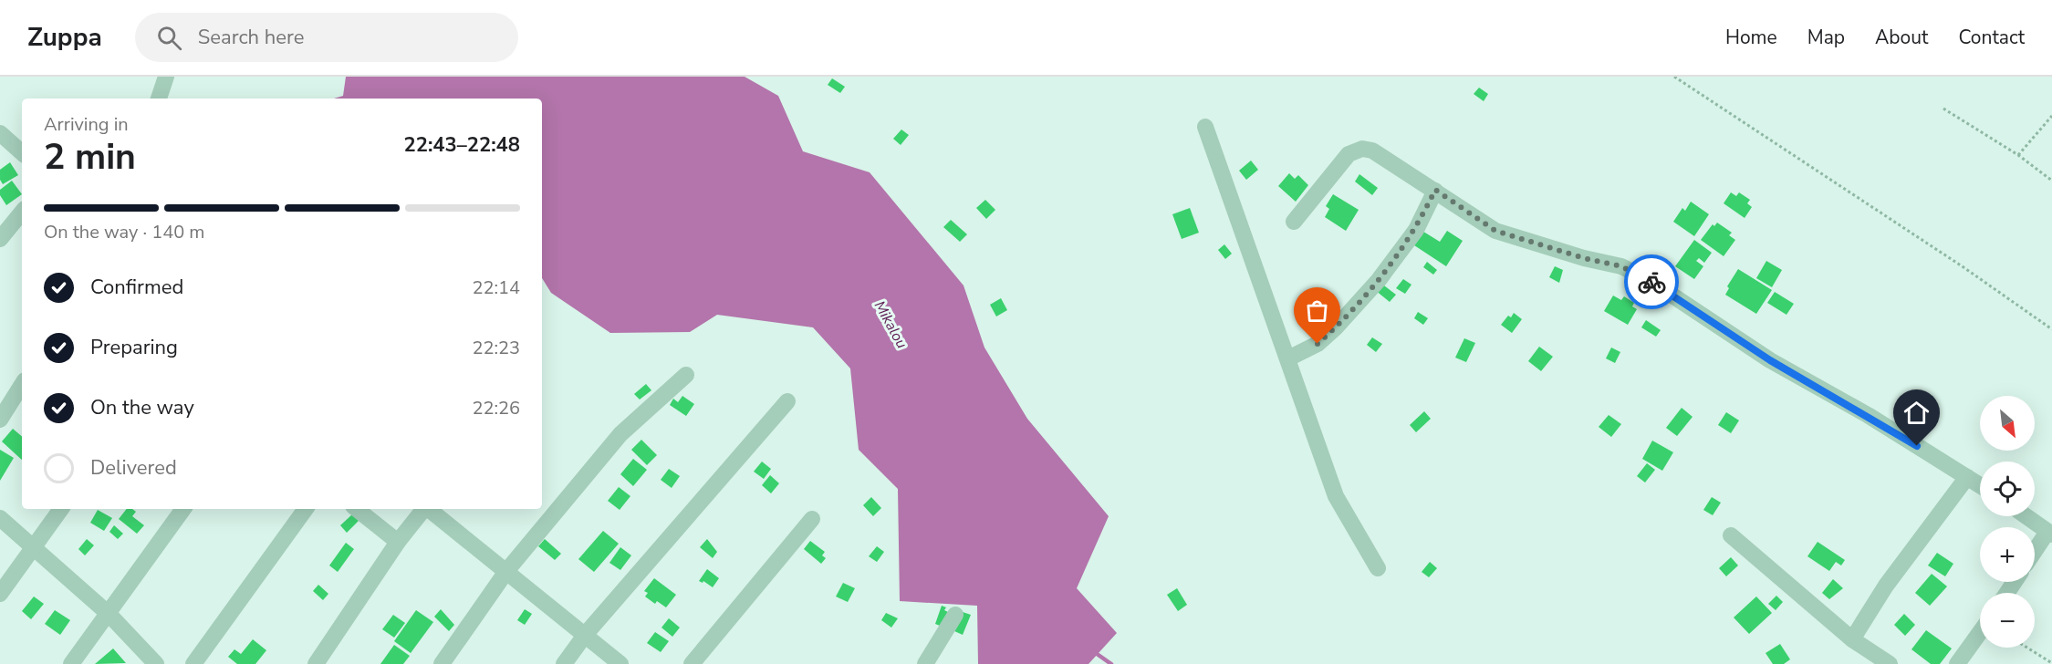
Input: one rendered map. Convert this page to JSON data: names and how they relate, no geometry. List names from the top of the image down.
{
  "water": ["Mikalou"],
  "north": "bottom right",
  "page": {
    "header": "Zuppa",
    "search": "Search here",
    "nav": [
      "Home",
      "Map",
      "About",
      "Contact"
    ],
    "heading": ["2 min", "Arriving in", "22:43–22:48"],
    "bar": "On the way · 140 m",
    "list": [
      ["Confirmed", "22:14"],
      ["Preparing", "22:23"],
      ["On the way", "22:26"],
      "Delivered"
    ],
    "map_buttons": ["+", "−"]
  }
}
